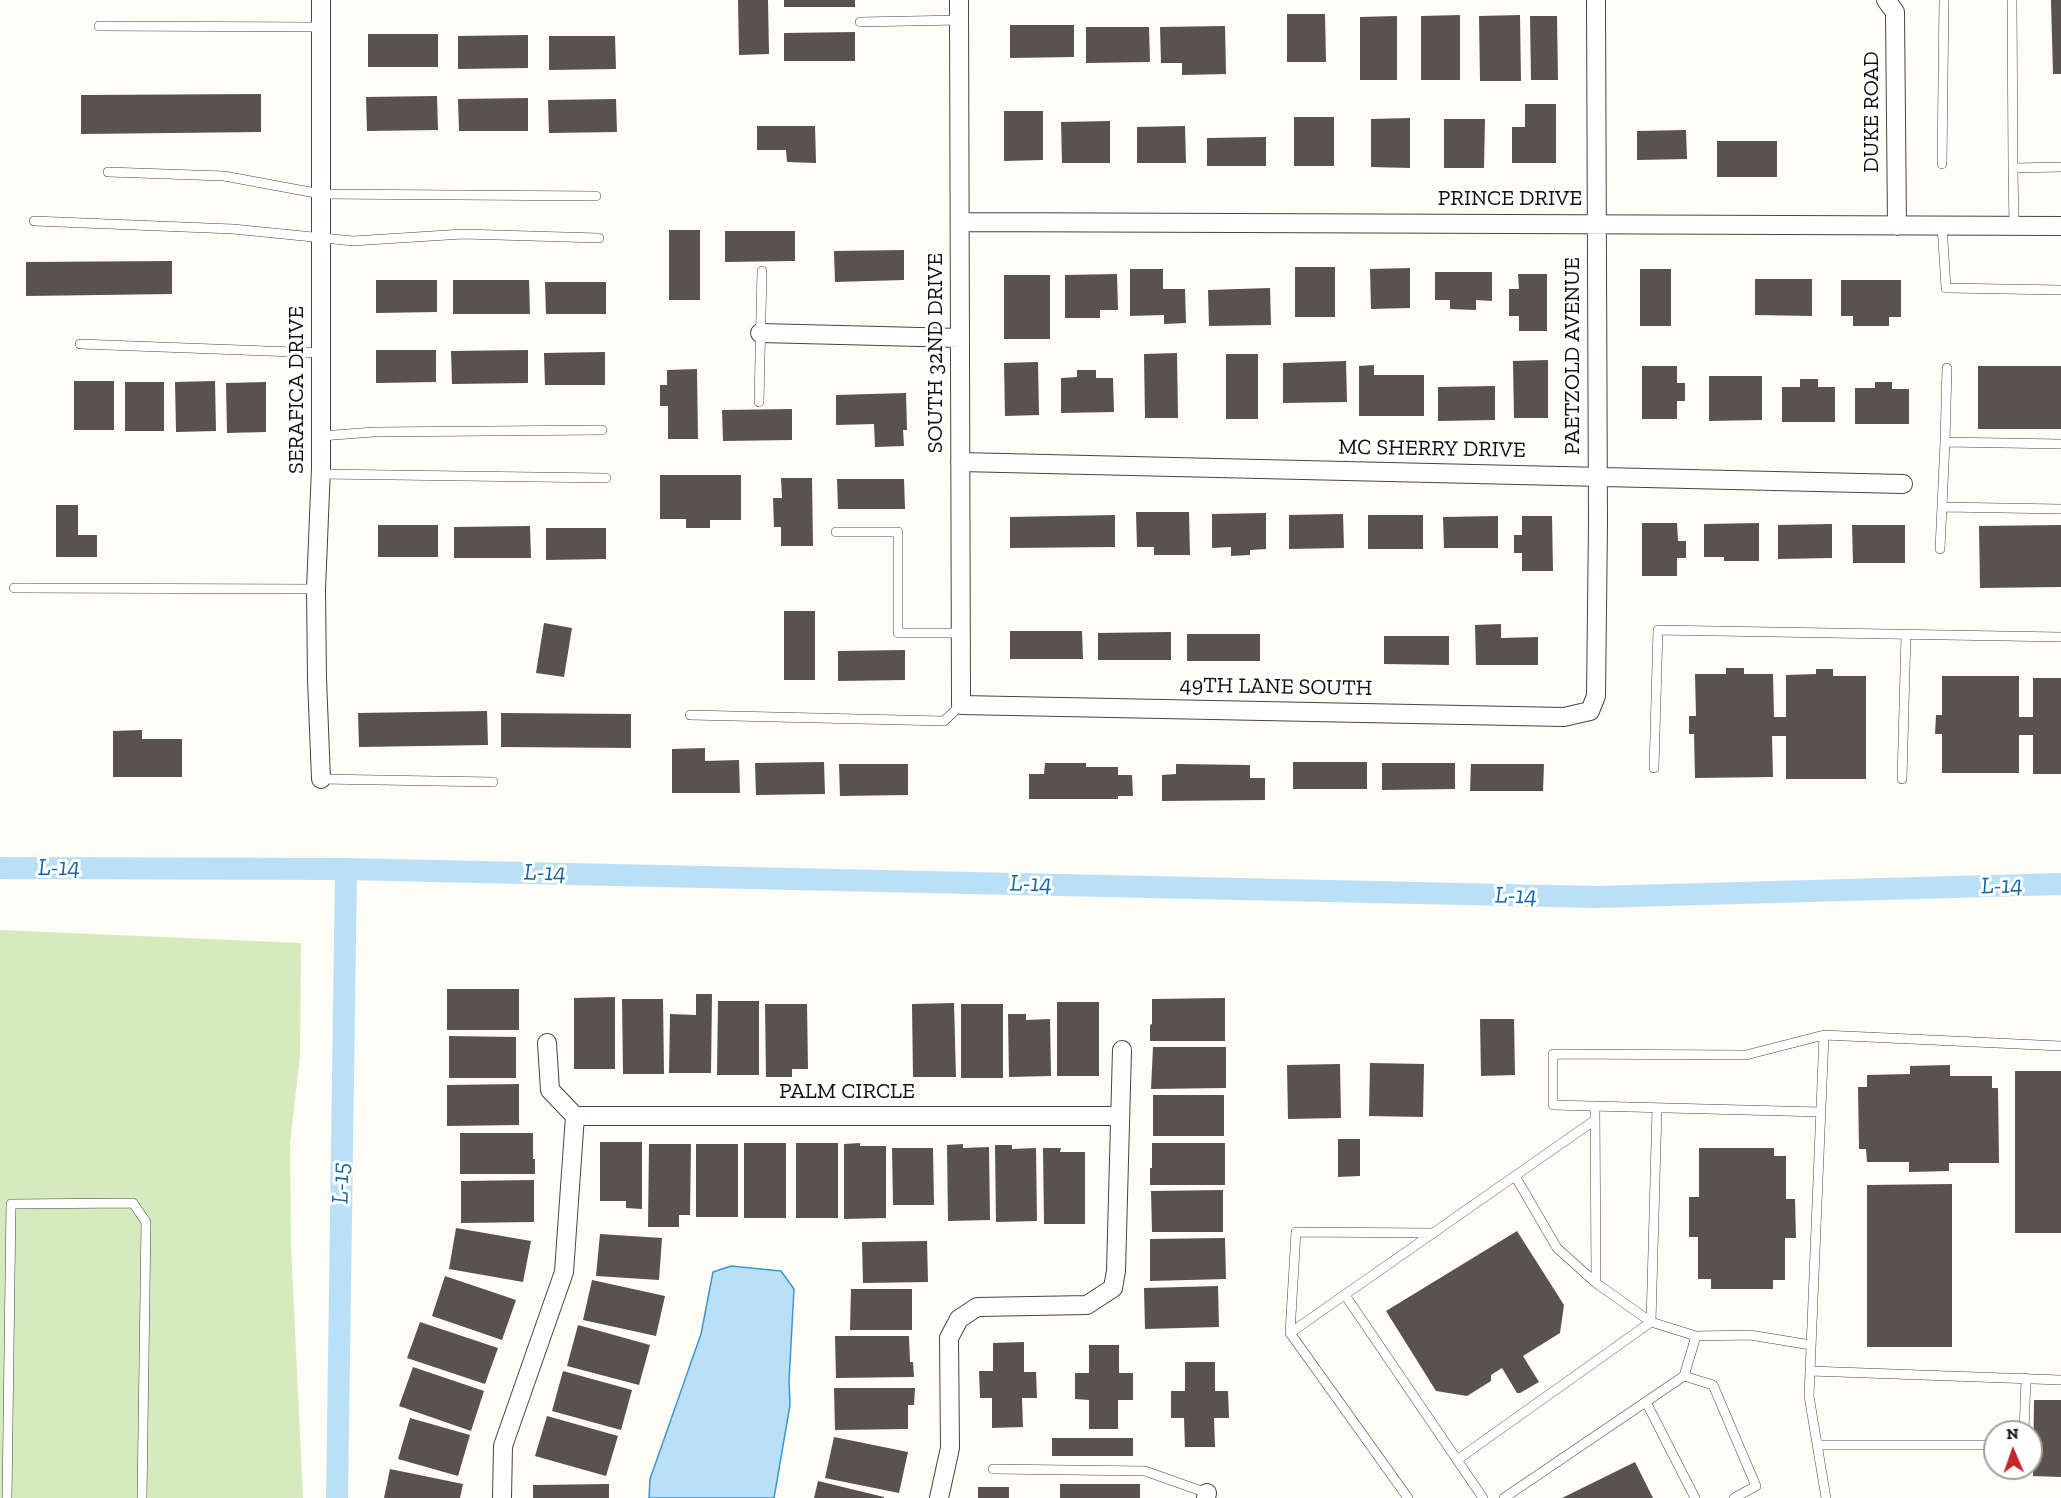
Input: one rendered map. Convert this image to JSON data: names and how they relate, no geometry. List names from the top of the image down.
{
  "streets": {
    "street": [
      "DUKE ROAD",
      "PRINCE DRIVE",
      "SOUTH 32ND DRIVE",
      "PAETZOLD AVENUE",
      "SERAFICA DRIVE",
      "MC SHERRY DRIVE",
      "49TH LANE SOUTH",
      "PALM CIRCLE"
    ]
  },
  "crossings": [
    ["DUKE ROAD", "PRINCE DRIVE"],
    ["PRINCE DRIVE", "SOUTH 32ND DRIVE"],
    ["PRINCE DRIVE", "PAETZOLD AVENUE"],
    ["SOUTH 32ND DRIVE", "MC SHERRY DRIVE"],
    ["SOUTH 32ND DRIVE", "49TH LANE SOUTH"],
    ["PAETZOLD AVENUE", "MC SHERRY DRIVE"],
    ["PAETZOLD AVENUE", "49TH LANE SOUTH"]
  ],
  "water": ["L-14", "L-15"],
  "north": "top"
}
